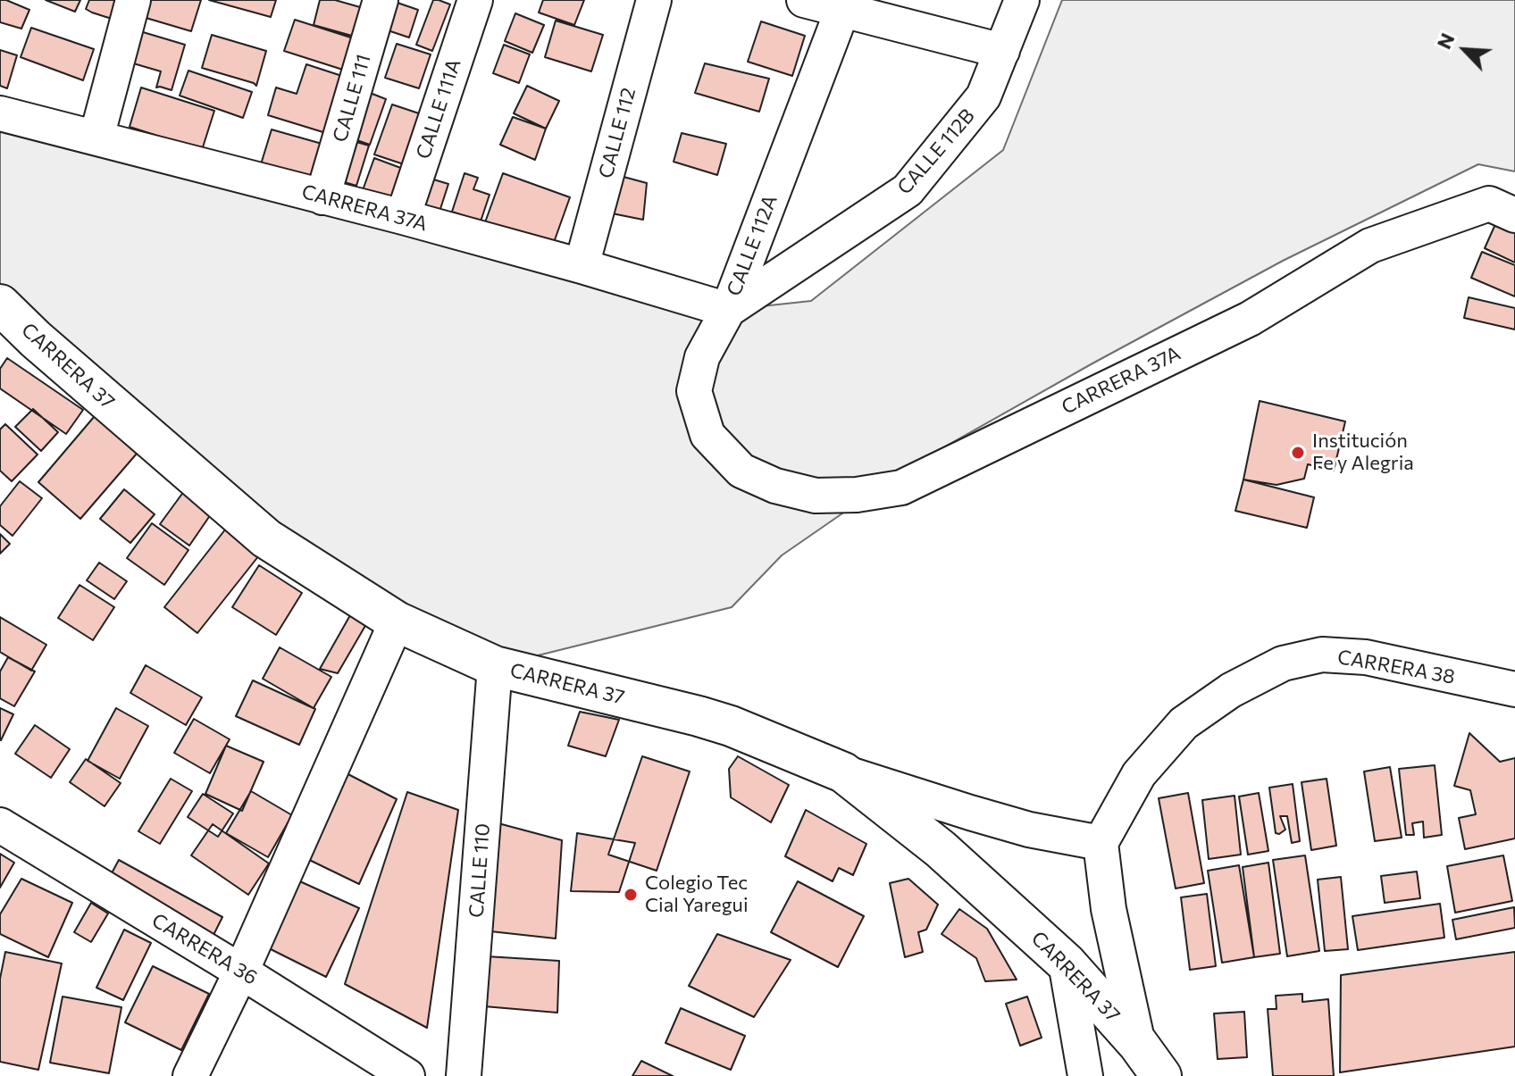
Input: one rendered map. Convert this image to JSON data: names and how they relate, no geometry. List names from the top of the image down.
{
  "streets": {
    "main road": ["CARRERA 37"],
    "street": [
      "CALLE 111",
      "CALLE 111A",
      "CALLE 112",
      "CALLE 112B",
      "CARRERA 37A",
      "CALLE 112A",
      "CARRERA 38",
      "CALLE 110",
      "CARRERA 36"
    ]
  },
  "crossings": [
    ["CALLE 111", "CARRERA 37A"],
    ["CALLE 111A", "CARRERA 37A"],
    ["CALLE 112", "CARRERA 37A"],
    ["CALLE 112B", "CARRERA 37A"],
    ["CALLE 112B", "CALLE 112A"],
    ["CARRERA 37A", "CALLE 112A"],
    ["CARRERA 37", "CALLE 110"]
  ],
  "places": ["Institución Fe y Alegria", "Colegio Tec Cial Yaregui"],
  "north": "top left"
}
